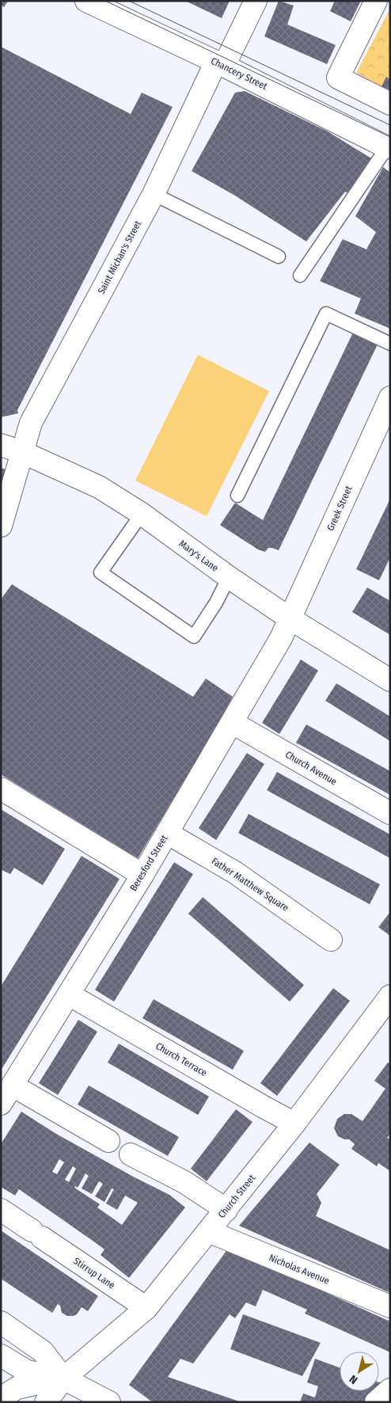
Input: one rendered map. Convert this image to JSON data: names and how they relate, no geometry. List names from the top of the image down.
{
  "streets": {
    "street": [
      "Chancery Street",
      "Saint Michan's Street",
      "Greek Street",
      "Mary's Lane",
      "Church Avenue",
      "Beresford Street",
      "Father Matthew Square",
      "Church Terrace",
      "Church Street",
      "Nicholas Avenue",
      "Stirrup Lane"
    ]
  },
  "crossings": [
    ["Chancery Street", "Saint Michan's Street"],
    ["Saint Michan's Street", "Mary's Lane"],
    ["Greek Street", "Mary's Lane"],
    ["Greek Street", "Beresford Street"],
    ["Mary's Lane", "Beresford Street"],
    ["Church Avenue", "Beresford Street"],
    ["Beresford Street", "Father Matthew Square"],
    ["Beresford Street", "Church Terrace"],
    ["Church Terrace", "Church Street"],
    ["Church Street", "Nicholas Avenue"],
    ["Church Street", "Stirrup Lane"]
  ],
  "north": "bottom left"
}
